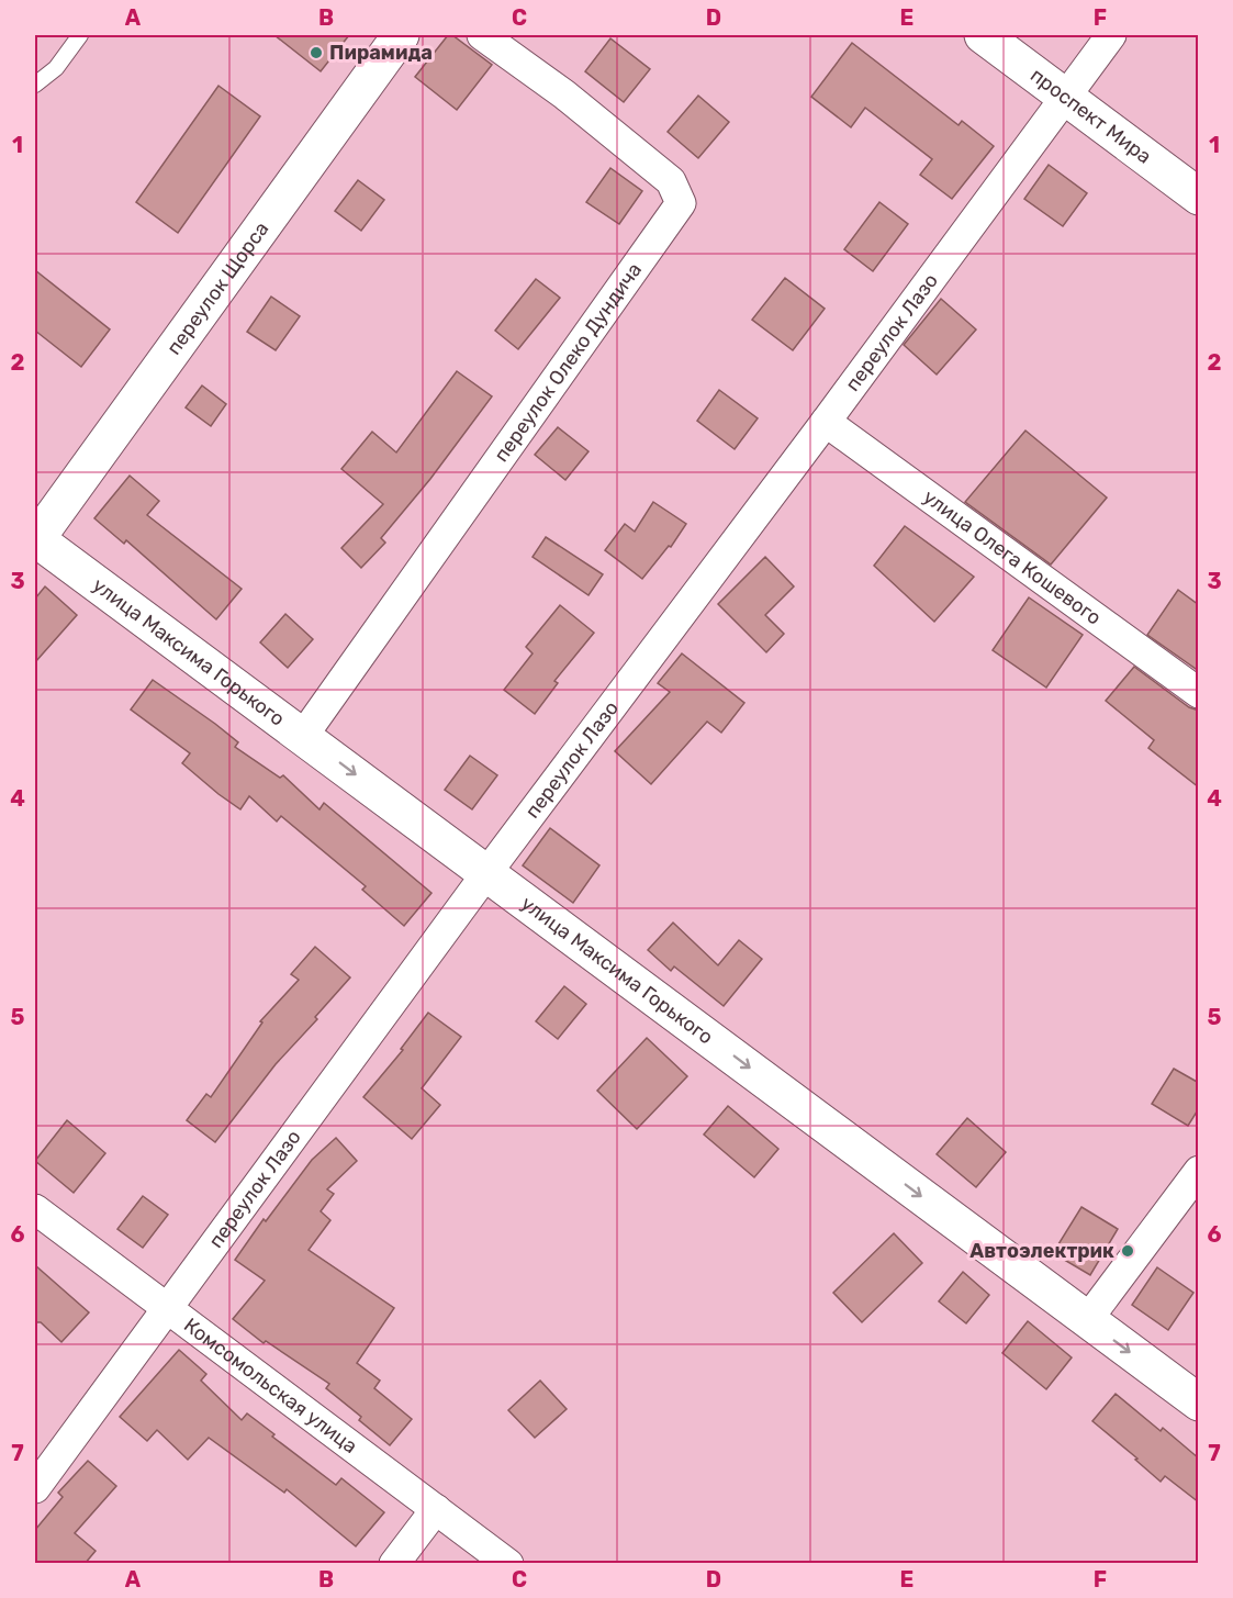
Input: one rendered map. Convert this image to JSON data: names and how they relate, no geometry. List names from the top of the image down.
{
  "streets": {
    "main road": ["проспект Мира", "переулок Щорса", "улица Максима Горького"],
    "street": [
      "переулок Лазо",
      "переулок Олеко Дундича",
      "улица Олега Кошевого",
      "Комсомольская улица"
    ]
  },
  "crossings": [
    ["проспект Мира", "переулок Лазо"],
    ["переулок Щорса", "улица Максима Горького"],
    ["переулок Лазо", "улица Олега Кошевого"],
    ["переулок Лазо", "улица Максима Горького"],
    ["переулок Лазо", "Комсомольская улица"],
    ["переулок Олеко Дундича", "улица Максима Горького"]
  ],
  "one_way": ["улица Максима Горького"],
  "places": ["Пирамида", "Автоэлектрик"],
  "grid": {
    "columns": [
      "A",
      "B",
      "C",
      "D",
      "E",
      "F"
    ],
    "rows": [
      "1",
      "2",
      "3",
      "4",
      "5",
      "6",
      "7"
    ]
  }
}
